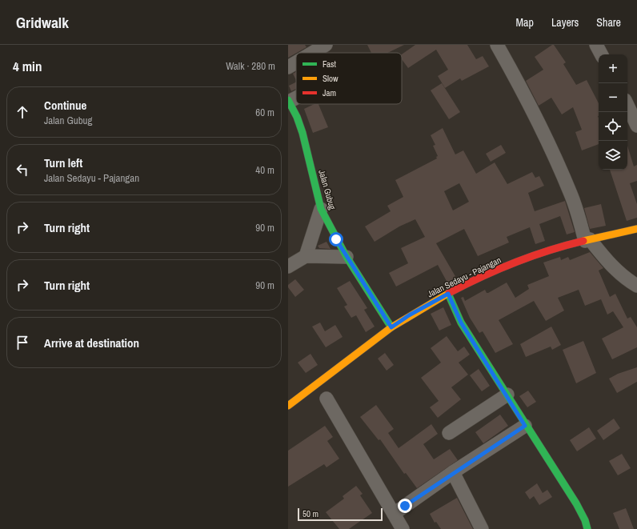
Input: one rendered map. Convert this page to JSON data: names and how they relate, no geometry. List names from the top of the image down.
{
  "streets": {
    "street": ["Jalan Gubug", "Jalan Sedayu - Pajangan"]
  },
  "crossings": [
    ["Jalan Gubug", "Jalan Sedayu - Pajangan"]
  ],
  "legend": ["Fast", "Slow", "Jam"],
  "scale_bar": "50 m",
  "page": {
    "header": "Gridwalk",
    "nav": ["Map", "Layers", "Share"],
    "heading": ["4 min", "Walk · 280 m"],
    "map_buttons": ["+", "−"],
    "list": [
      ["Continue", "Jalan Gubug", "60 m"],
      ["Turn left", "Jalan Sedayu - Pajangan", "40 m"],
      ["Turn right", "90 m"],
      ["Turn right", "90 m"],
      "Arrive at destination"
    ],
    "scale": "50 m"
  }
}
